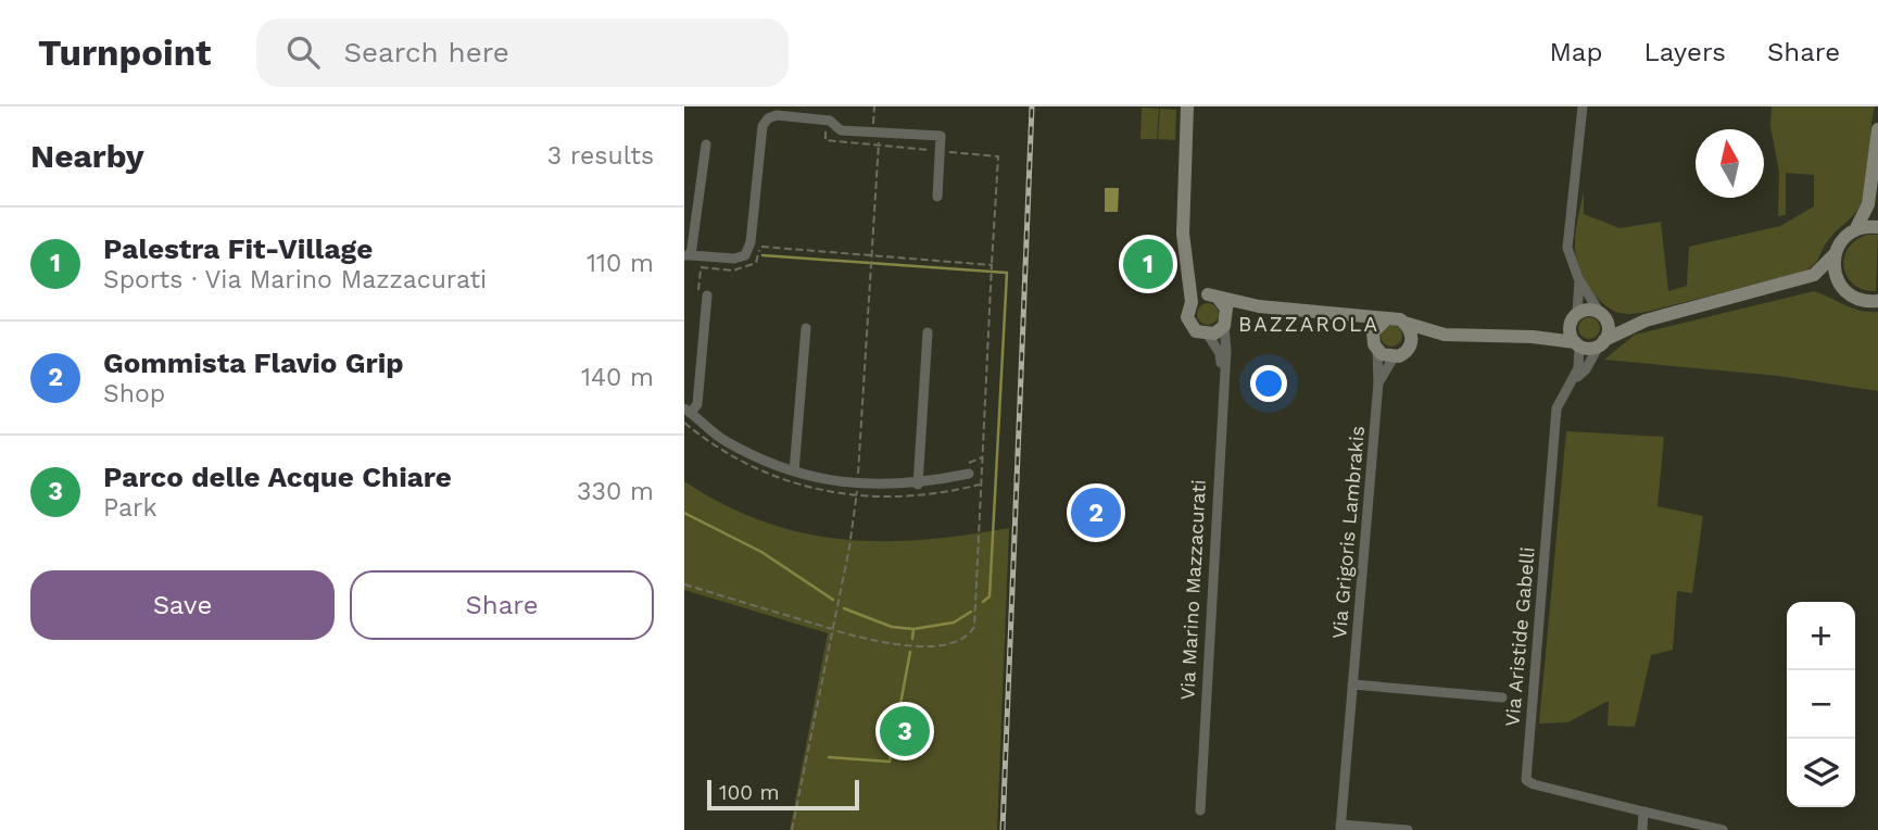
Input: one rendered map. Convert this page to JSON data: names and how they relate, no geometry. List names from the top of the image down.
{
  "streets": {
    "street": ["Via Grigoris Lambrakis", "Via Marino Mazzacurati", "Via Aristide Gabelli"]
  },
  "districts": ["BAZZAROLA"],
  "scale_bar": "100 m",
  "north": "top",
  "page": {
    "header": "Turnpoint",
    "search": "Search here",
    "nav": ["Map", "Layers", "Share"],
    "heading": ["Nearby", "3 results"],
    "list": [
      {
        "mark": "1",
        "name": "Palestra Fit-Village",
        "note": "Sports · Via Marino Mazzacurati",
        "value": "110 m"
      },
      {
        "mark": "2",
        "name": "Gommista Flavio Grip",
        "note": "Shop",
        "value": "140 m"
      },
      {
        "mark": "3",
        "name": "Parco delle Acque Chiare",
        "note": "Park",
        "value": "330 m"
      }
    ],
    "pins": ["1", "2", "3"],
    "buttons": ["Save", "Share"],
    "map_buttons": ["+", "−"],
    "scale": "100 m"
  }
}
